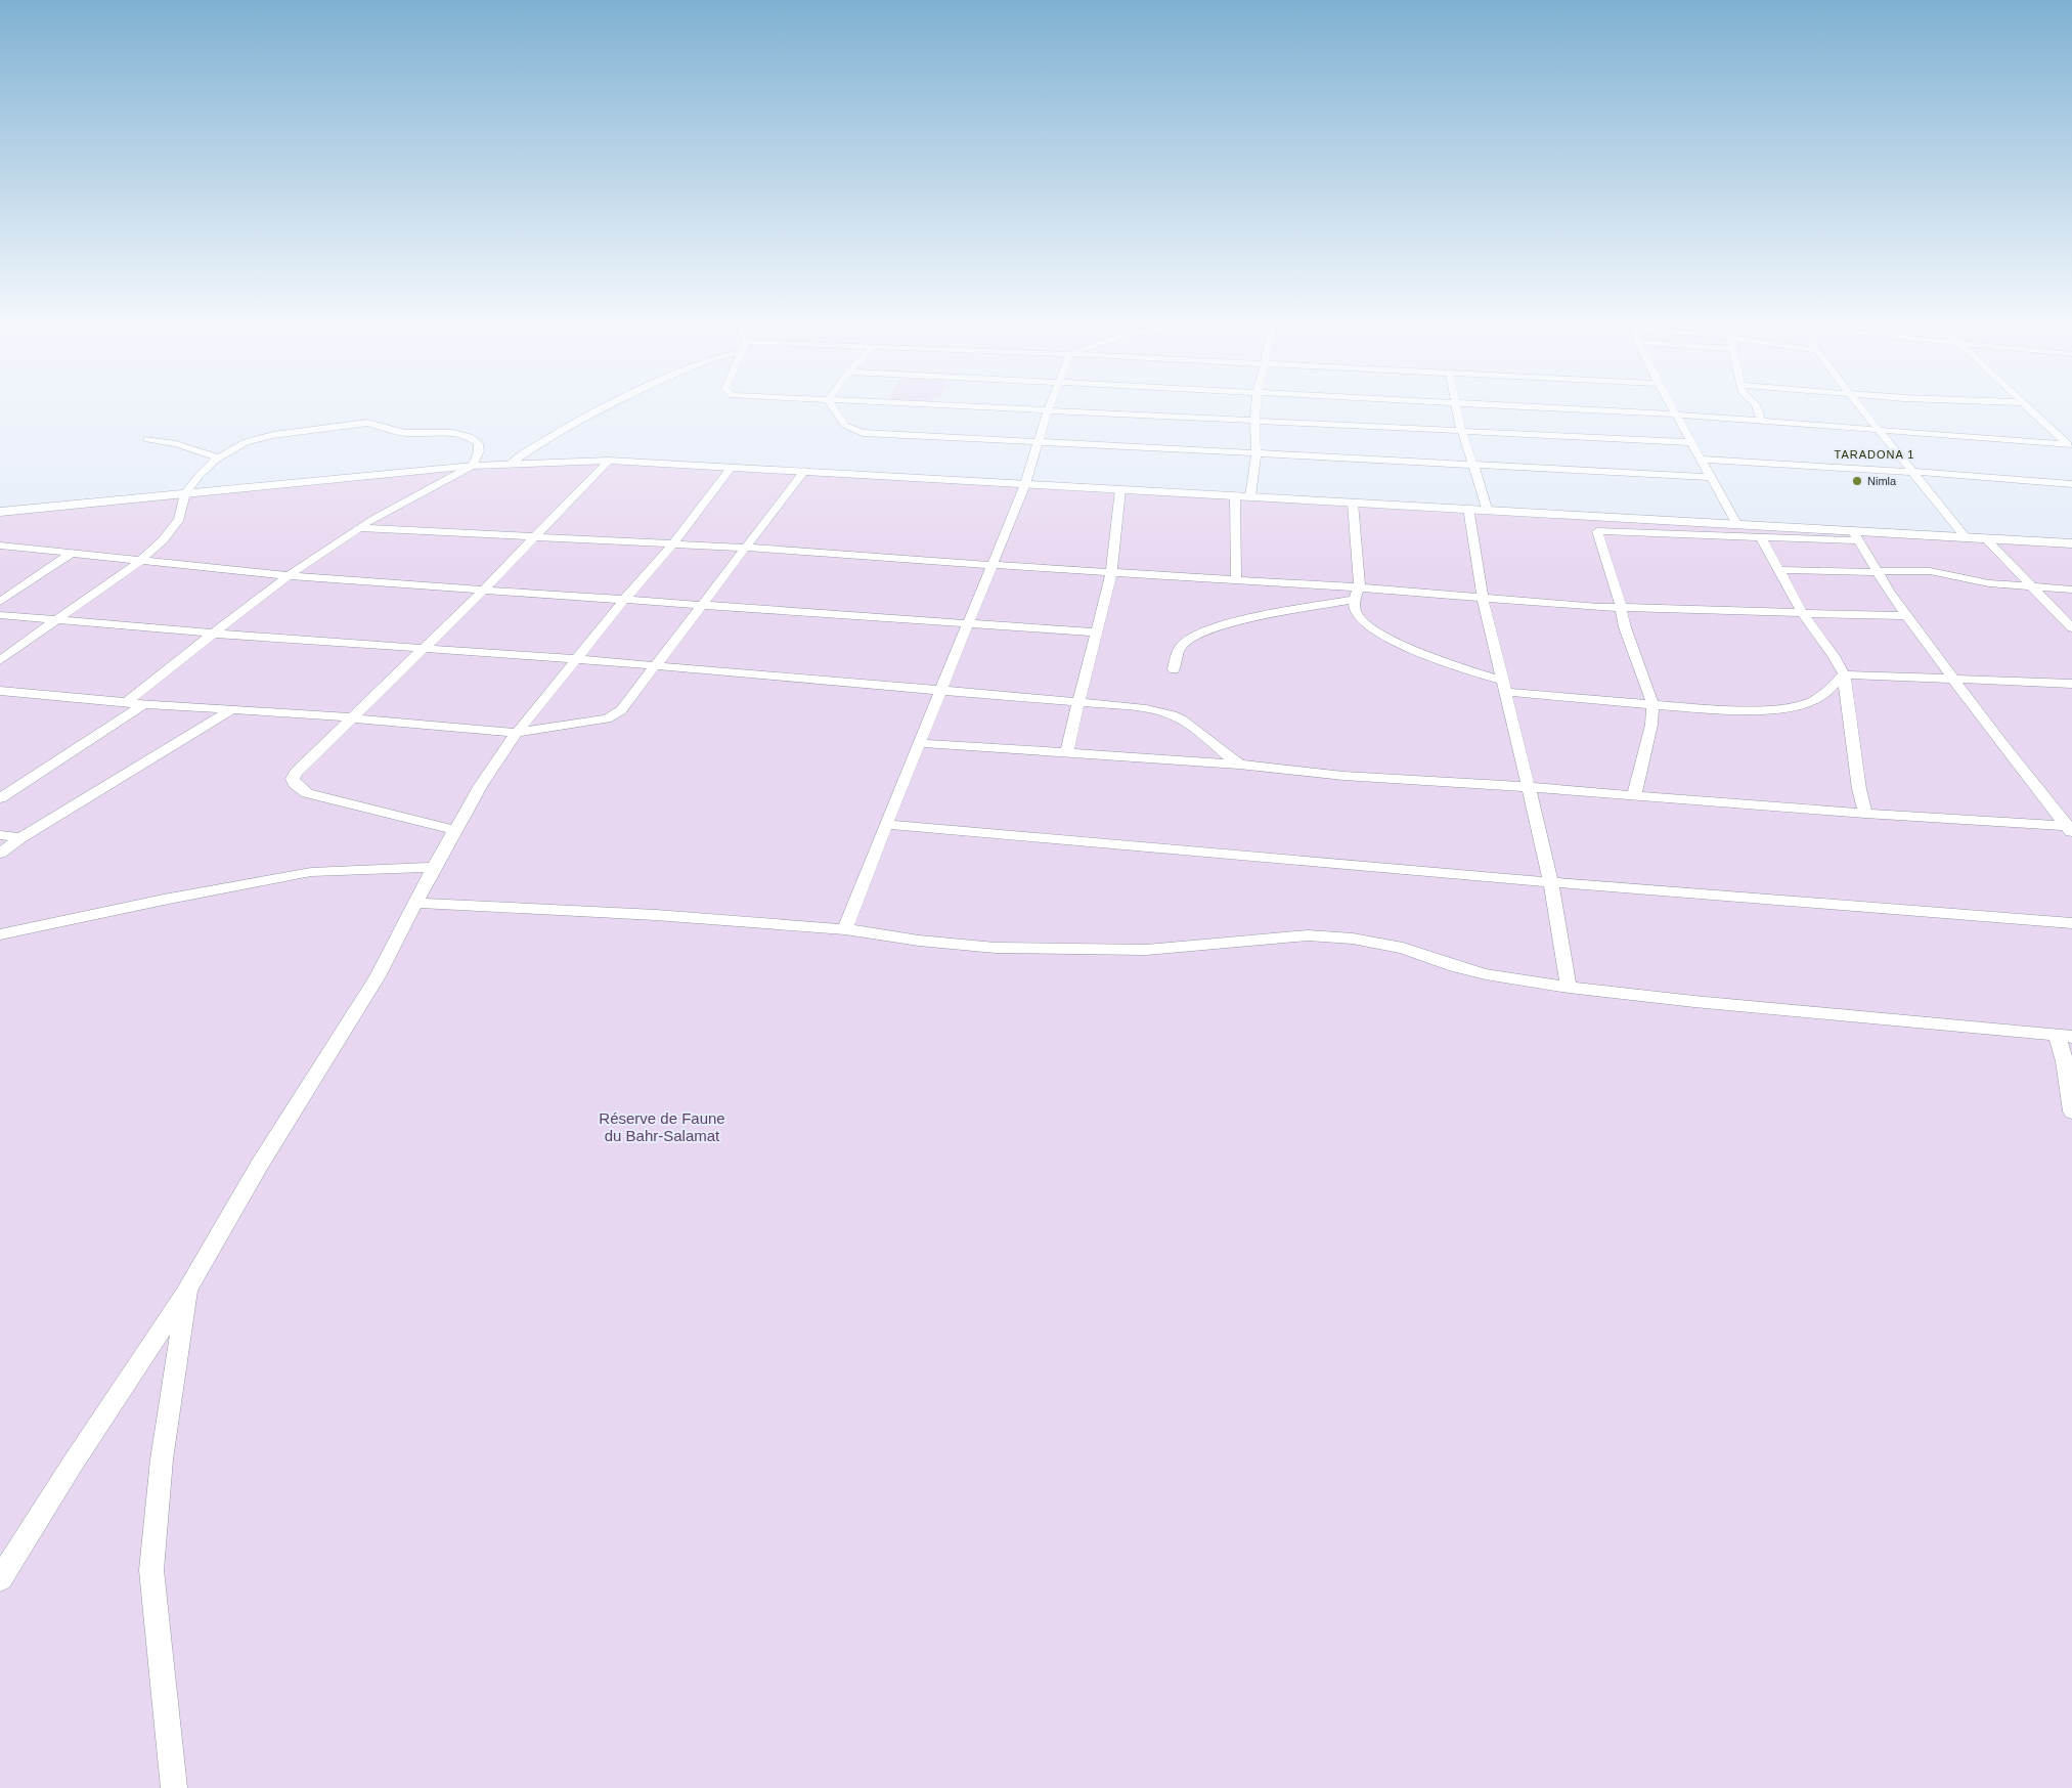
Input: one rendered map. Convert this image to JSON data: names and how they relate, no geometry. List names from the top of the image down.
{
  "districts": ["TARADONA 1"],
  "parks": ["Réserve de Faune du Bahr-Salamat"],
  "places": ["Nimla"]
}
